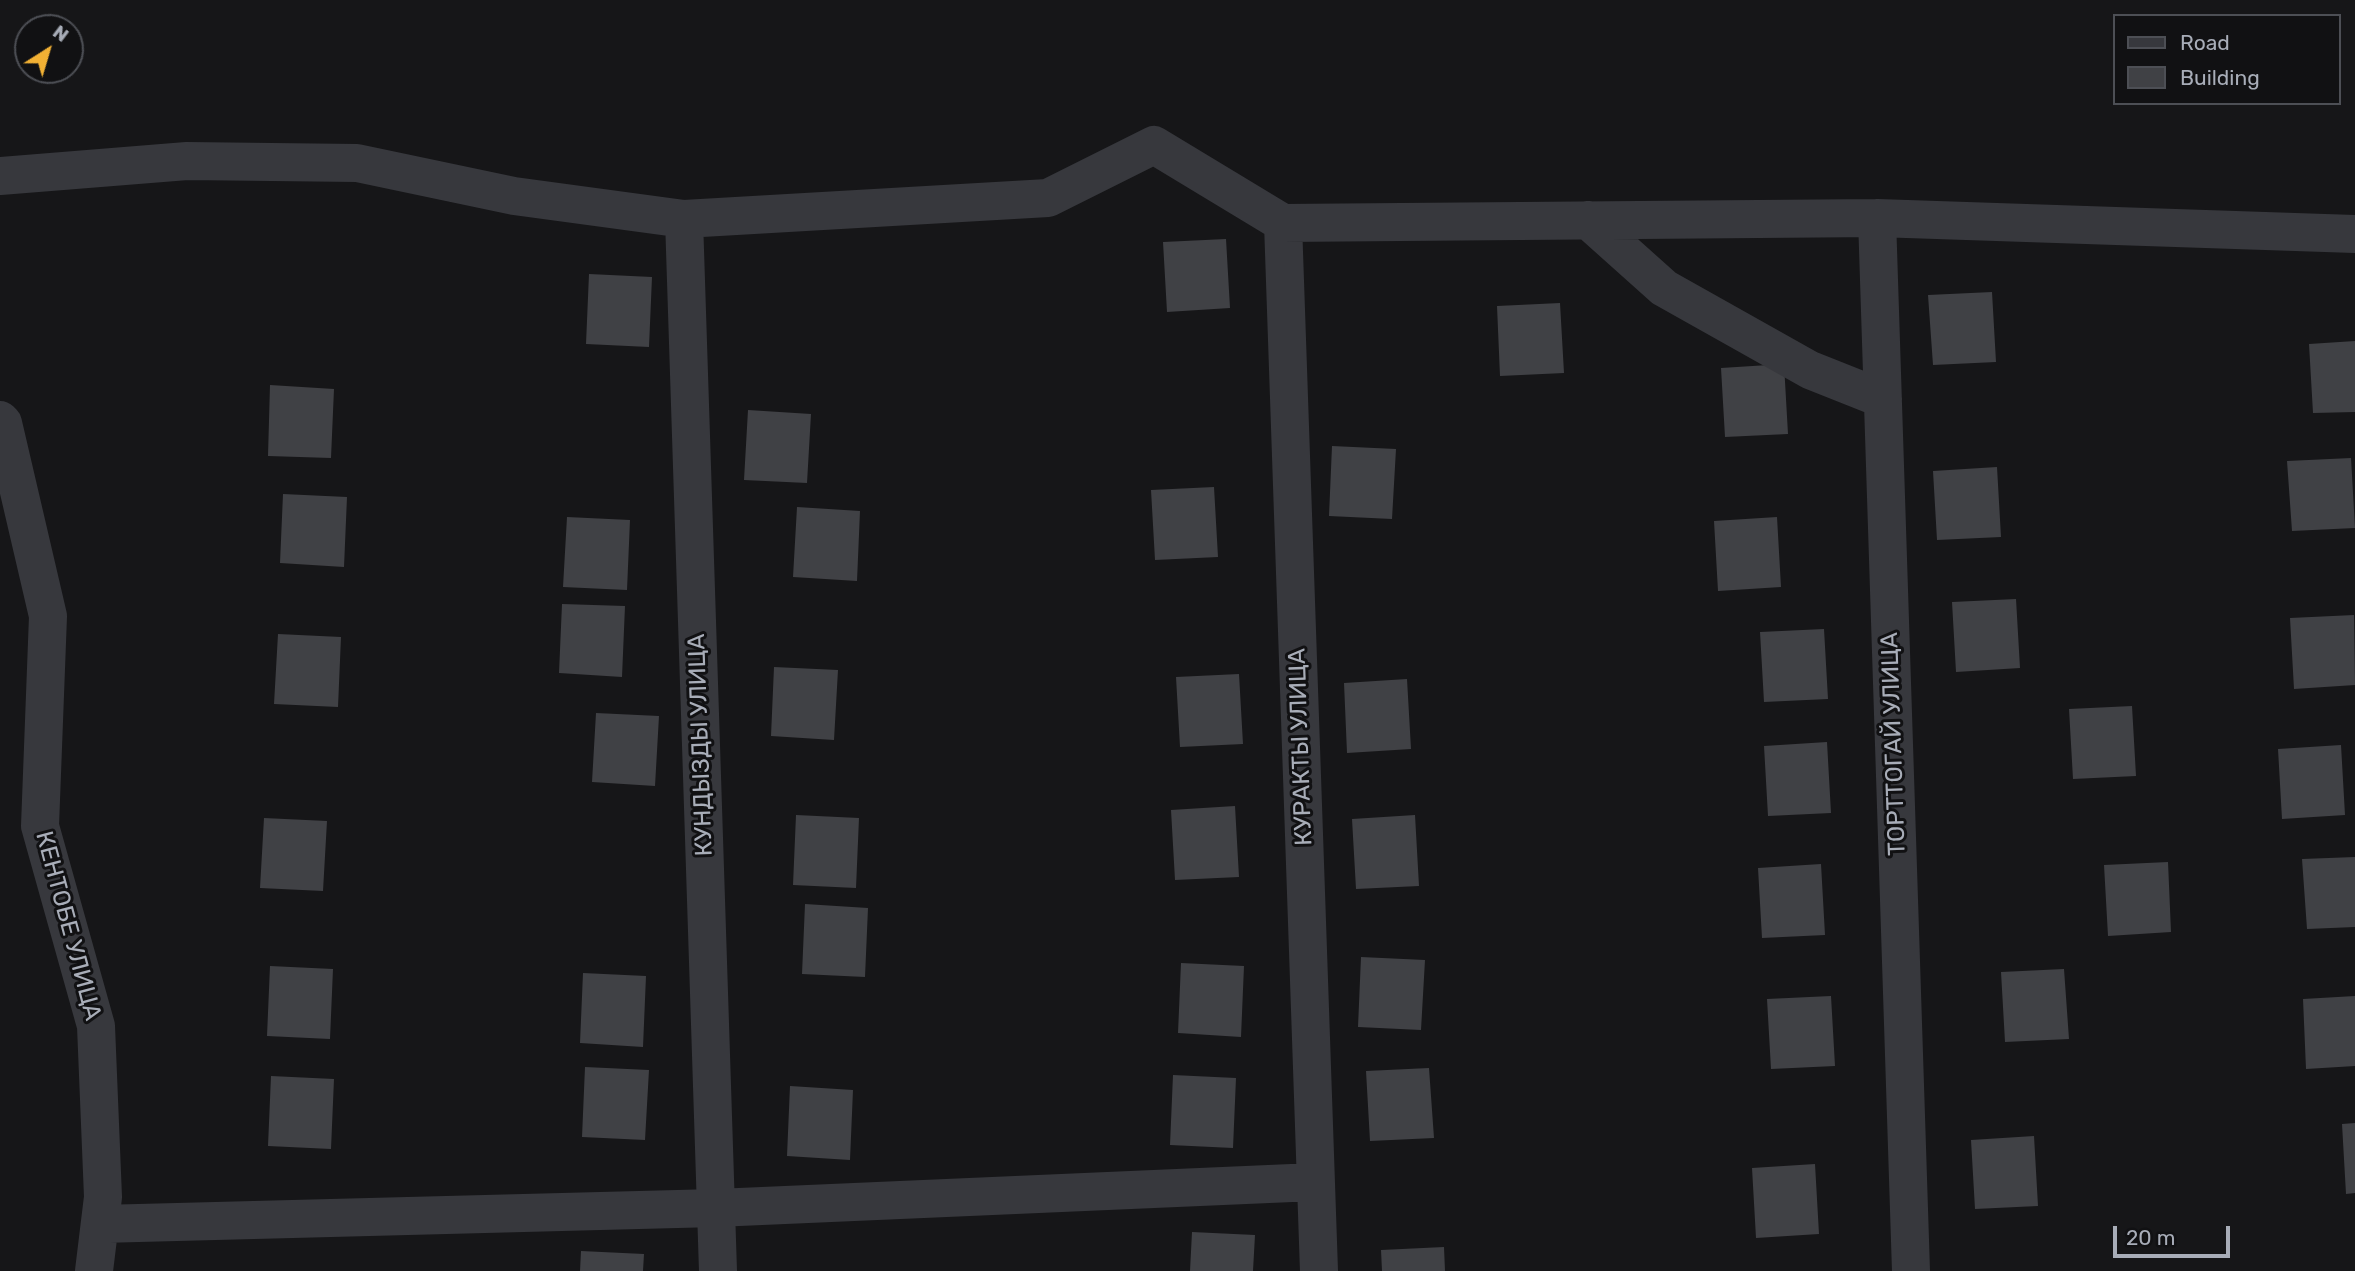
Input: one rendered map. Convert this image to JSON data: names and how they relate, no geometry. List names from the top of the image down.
{
  "streets": {
    "street": [
      "ТОРТТОГАЙ УЛИЦА",
      "КУНДЫЗДЫ УЛИЦА",
      "КУРАКТЫ УЛИЦА",
      "КЕНТОБЕ УЛИЦА"
    ]
  },
  "legend": ["Road", "Building"],
  "scale_bar": "20 m",
  "north": "top right"
}
